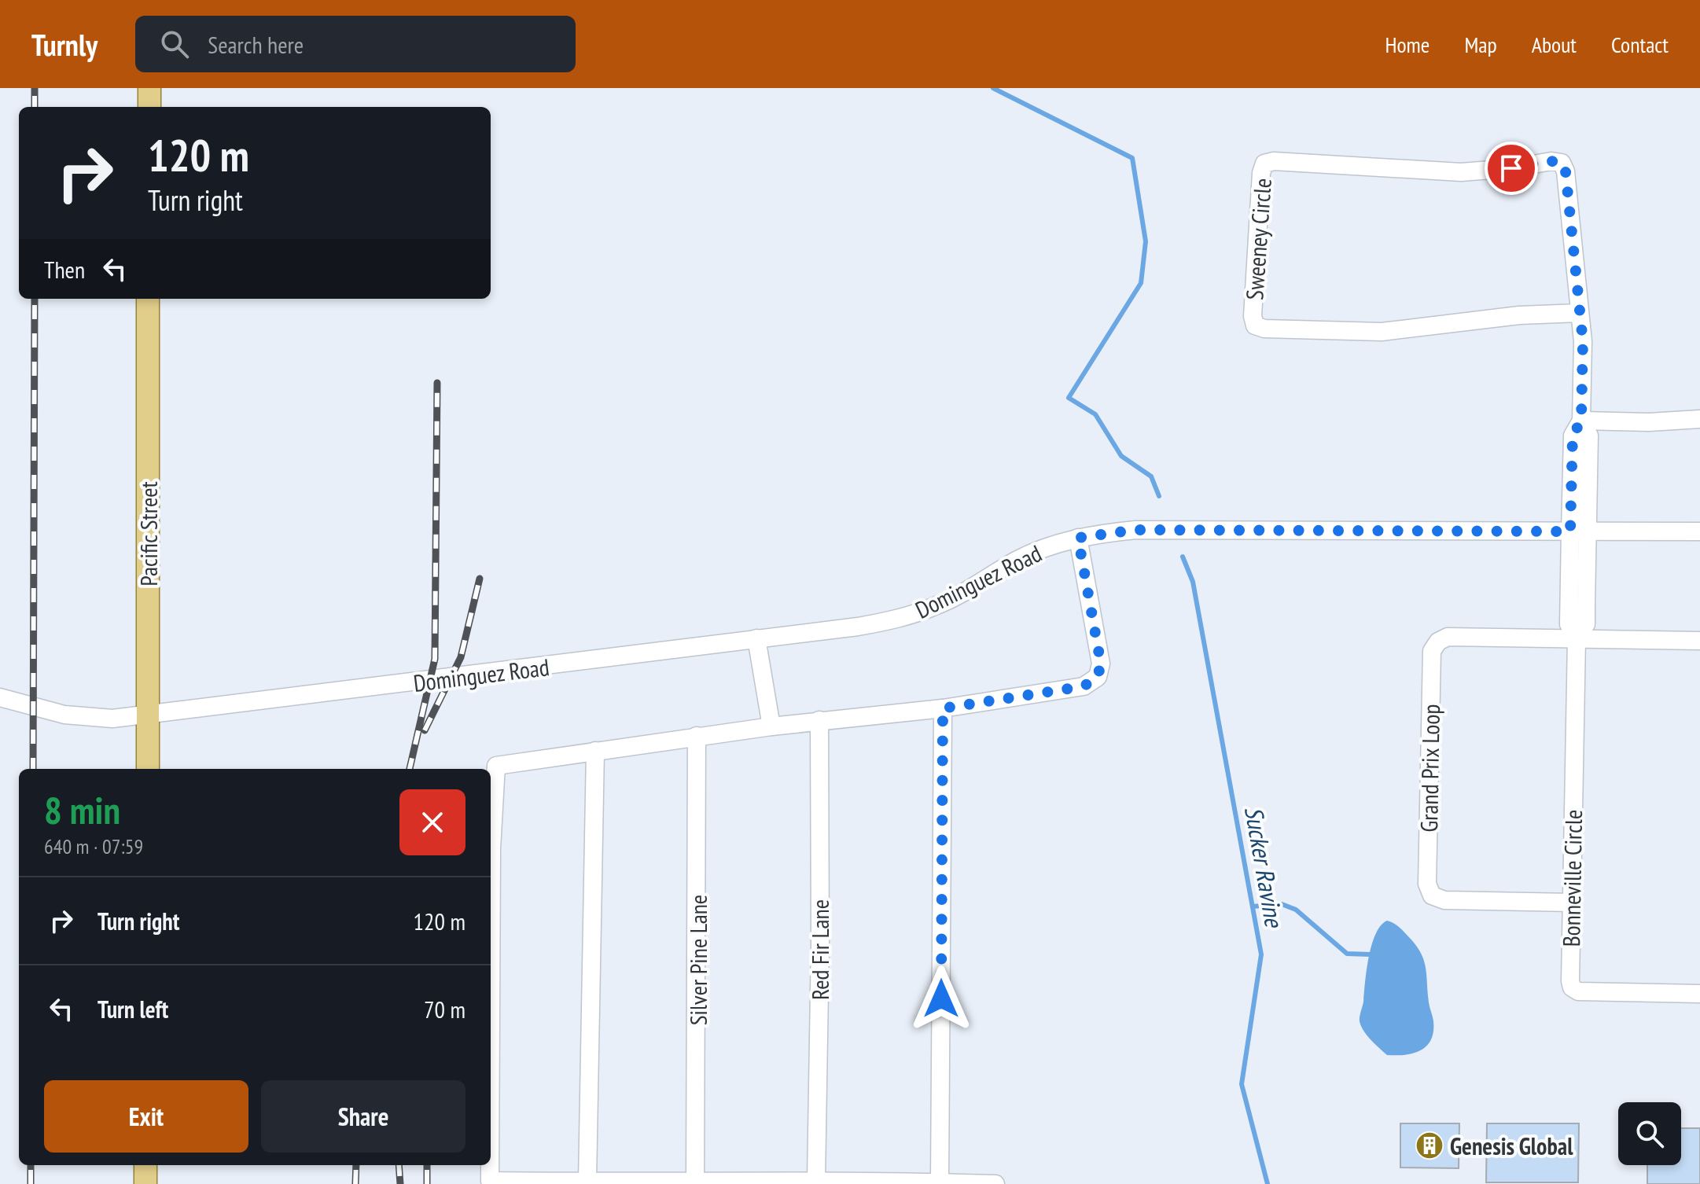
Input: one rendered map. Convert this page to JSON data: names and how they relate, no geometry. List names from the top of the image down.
{
  "streets": {
    "main road": ["Pacific Street"],
    "street": [
      "Sweeney Circle",
      "Dominguez Road",
      "Grand Prix Loop",
      "Bonneville Circle",
      "Red Fir Lane",
      "Silver Pine Lane"
    ]
  },
  "crossings": [
    ["Sweeney Circle", "Dominguez Road"],
    ["Sweeney Circle", "Bonneville Circle"],
    ["Pacific Street", "Dominguez Road"],
    ["Dominguez Road", "Bonneville Circle"],
    ["Grand Prix Loop", "Bonneville Circle"]
  ],
  "water": ["Sucker Ravine"],
  "places": {
    "building": ["Genesis Global"]
  },
  "page": {
    "header": "Turnly",
    "search": "Search here",
    "nav": [
      "Home",
      "Map",
      "About",
      "Contact"
    ],
    "turn": ["120 m", "Turn right"],
    "then": "Then",
    "heading": ["8 min", "640 m · 07:59"],
    "list": [
      {
        "name": "Turn right",
        "value": "120 m"
      },
      {
        "name": "Turn left",
        "value": "70 m"
      }
    ],
    "buttons": ["Exit", "Share"]
  }
}
